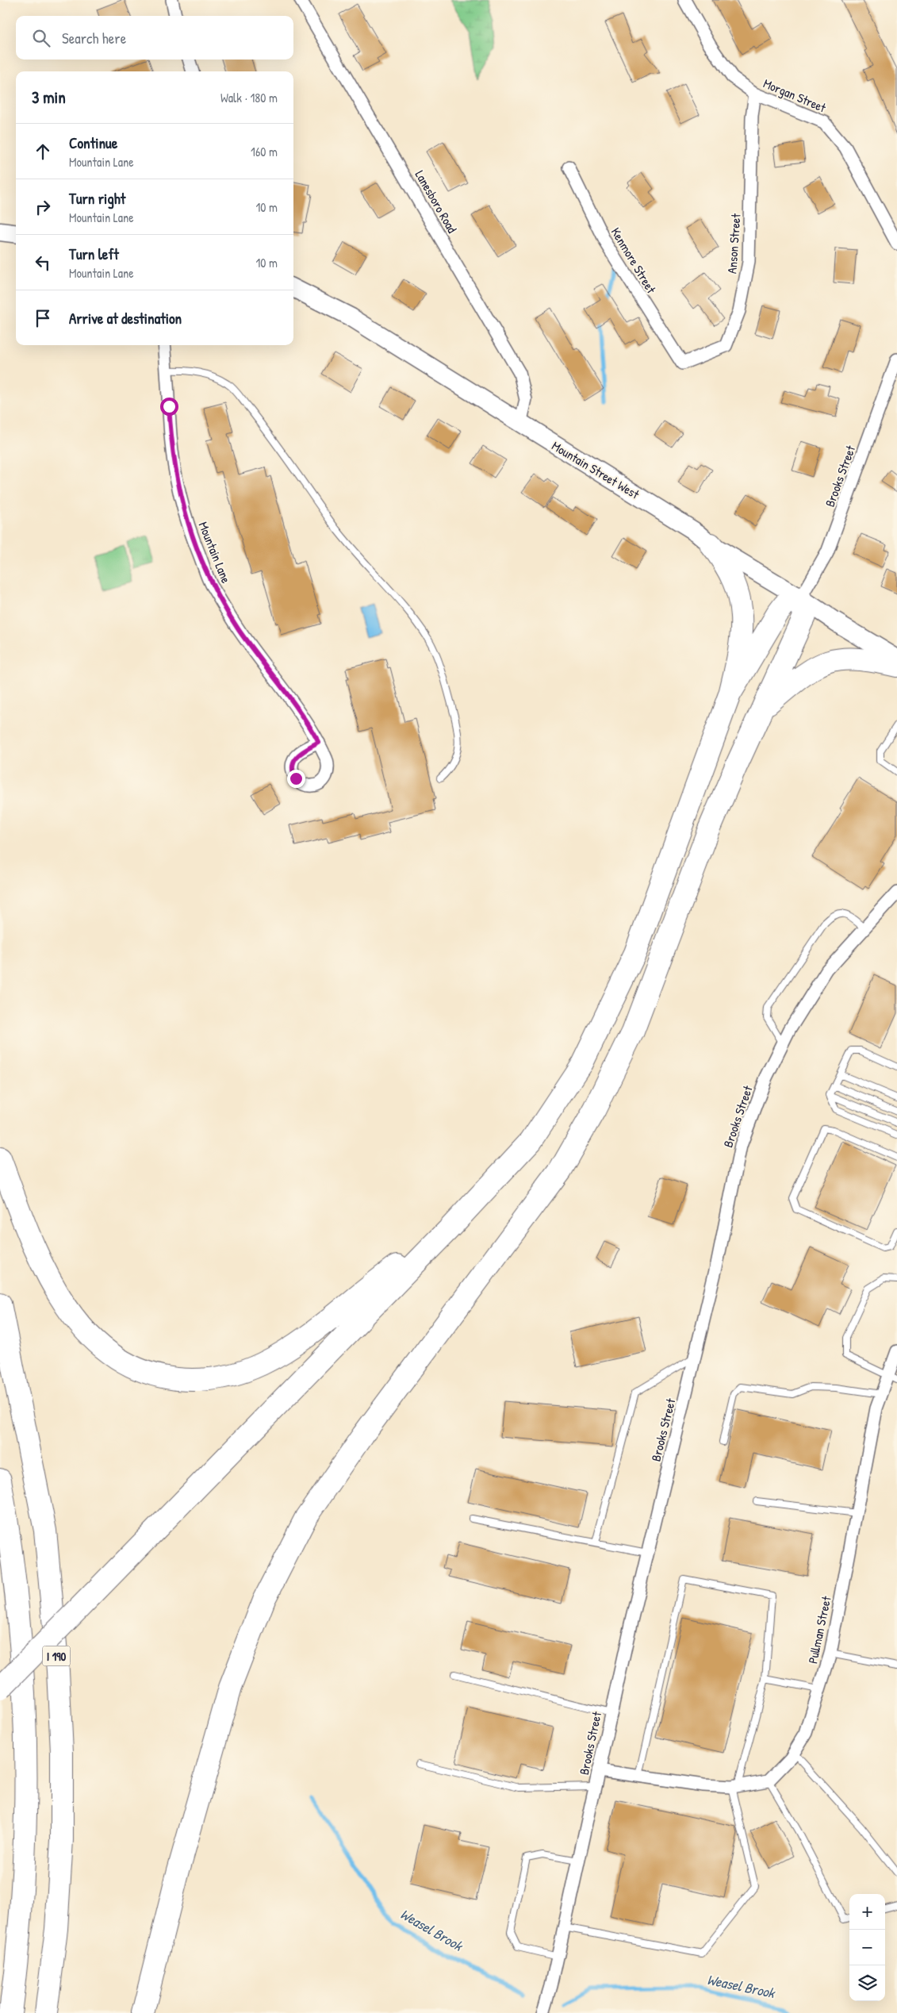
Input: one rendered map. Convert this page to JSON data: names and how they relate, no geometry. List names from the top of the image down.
{
  "streets": {
    "highway": ["I 190"],
    "main road": ["Mountain Street West"],
    "street": [
      "Morgan Street",
      "Lanesboro Road",
      "Anson Street",
      "Kenmore Street",
      "Brooks Street",
      "Mountain Lane",
      "Pullman Street"
    ]
  },
  "crossings": [
    ["Morgan Street", "Anson Street"],
    ["Lanesboro Road", "Mountain Street West"],
    ["Anson Street", "Kenmore Street"],
    ["Mountain Street West", "Brooks Street"]
  ],
  "water": ["Weasel Brook"],
  "page": {
    "search": "Search here",
    "heading": ["3 min", "Walk · 180 m"],
    "list": [
      ["Continue", "Mountain Lane", "160 m"],
      ["Turn right", "Mountain Lane", "10 m"],
      ["Turn left", "Mountain Lane", "10 m"],
      "Arrive at destination"
    ],
    "map_buttons": ["+", "−"]
  }
}
